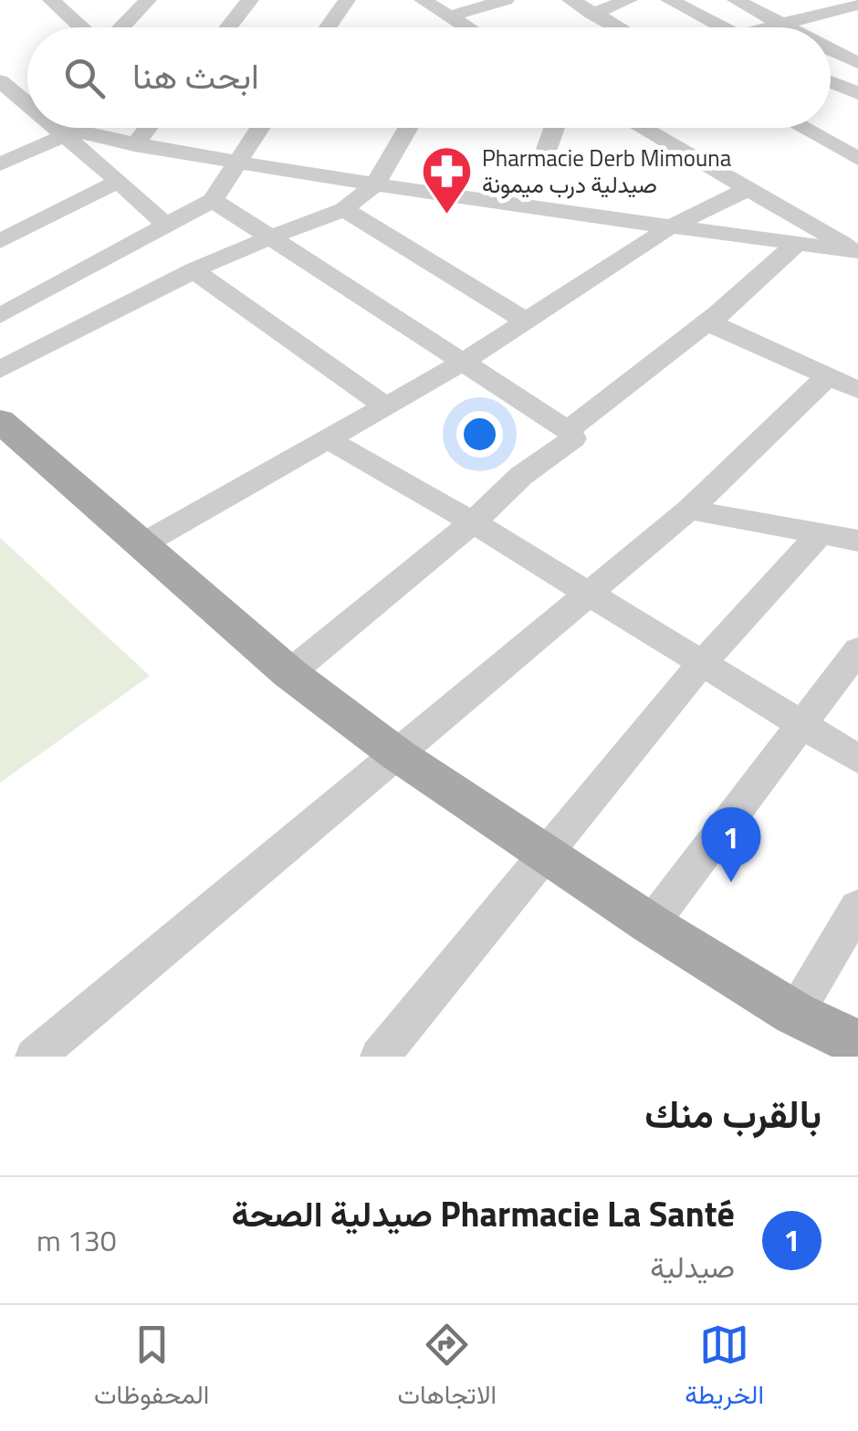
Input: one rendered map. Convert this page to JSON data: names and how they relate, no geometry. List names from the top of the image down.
{
  "places": {
    "pharmacy": ["Pharmacie Derb Mimouna صيدلية درب ميمونة"]
  },
  "page": {
    "search": "ابحث هنا",
    "pins": "1",
    "heading": "بالقرب منك",
    "list": [
      {
        "mark": "1",
        "name": "Pharmacie La Santé صيدلية الصحة",
        "note": "صيدلية",
        "value": "130 m"
      }
    ],
    "nav": ["الخريطة", "الاتجاهات", "المحفوظات"]
  }
}
